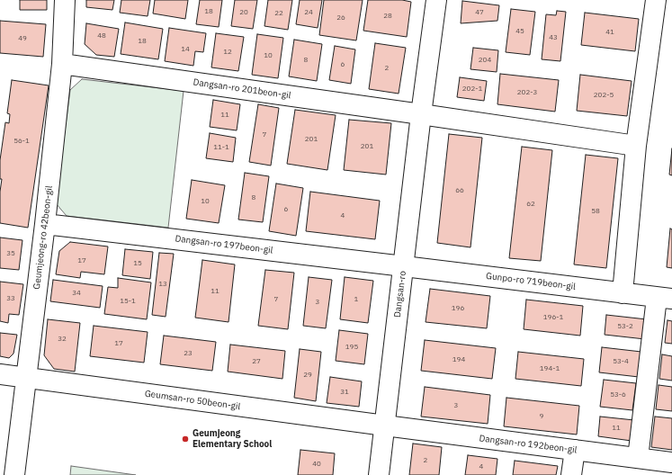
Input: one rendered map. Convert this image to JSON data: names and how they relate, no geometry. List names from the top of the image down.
{
  "streets": {
    "street": [
      "Dangsan-ro 201beon-gil",
      "Geumjeong-ro 42beon-gil",
      "Dangsan-ro 197beon-gil",
      "Gunpo-ro 719beon-gil",
      "Dangsan-ro",
      "Geumsan-ro 50beon-gil",
      "Dangsan-ro 192beon-gil"
    ]
  },
  "crossings": [
    ["Dangsan-ro 201beon-gil", "Geumjeong-ro 42beon-gil"],
    ["Dangsan-ro 201beon-gil", "Dangsan-ro"],
    ["Geumjeong-ro 42beon-gil", "Dangsan-ro 197beon-gil"],
    ["Geumjeong-ro 42beon-gil", "Geumsan-ro 50beon-gil"],
    ["Dangsan-ro 197beon-gil", "Gunpo-ro 719beon-gil"],
    ["Dangsan-ro 197beon-gil", "Dangsan-ro"],
    ["Gunpo-ro 719beon-gil", "Dangsan-ro"],
    ["Gunpo-ro 719beon-gil", "Dangsan-ro 192beon-gil"],
    ["Dangsan-ro", "Geumsan-ro 50beon-gil"],
    ["Dangsan-ro", "Dangsan-ro 192beon-gil"],
    ["Geumsan-ro 50beon-gil", "Dangsan-ro 192beon-gil"]
  ],
  "places": ["Geumjeong Elementary School"],
  "house_numbers": [
    "18",
    "20",
    "24",
    "47",
    "22",
    "28",
    "26",
    "45",
    "41",
    "48",
    "43",
    "49",
    "18",
    "14",
    "12",
    "10",
    "8",
    "204",
    "6",
    "2",
    "202-1",
    "202-3",
    "202-5",
    "11",
    "7",
    "201",
    "56-1",
    "201",
    "11-1",
    "66",
    "8",
    "10",
    "62",
    "6",
    "58",
    "4",
    "35",
    "17",
    "15",
    "13",
    "11",
    "34",
    "33",
    "7",
    "1",
    "15-1",
    "3",
    "196",
    "196-1",
    "53-2",
    "32",
    "17",
    "195",
    "23",
    "194",
    "27",
    "53-4",
    "194-1",
    "29",
    "31",
    "53-6",
    "3",
    "9",
    "11",
    "2",
    "40",
    "4"
  ]
}
